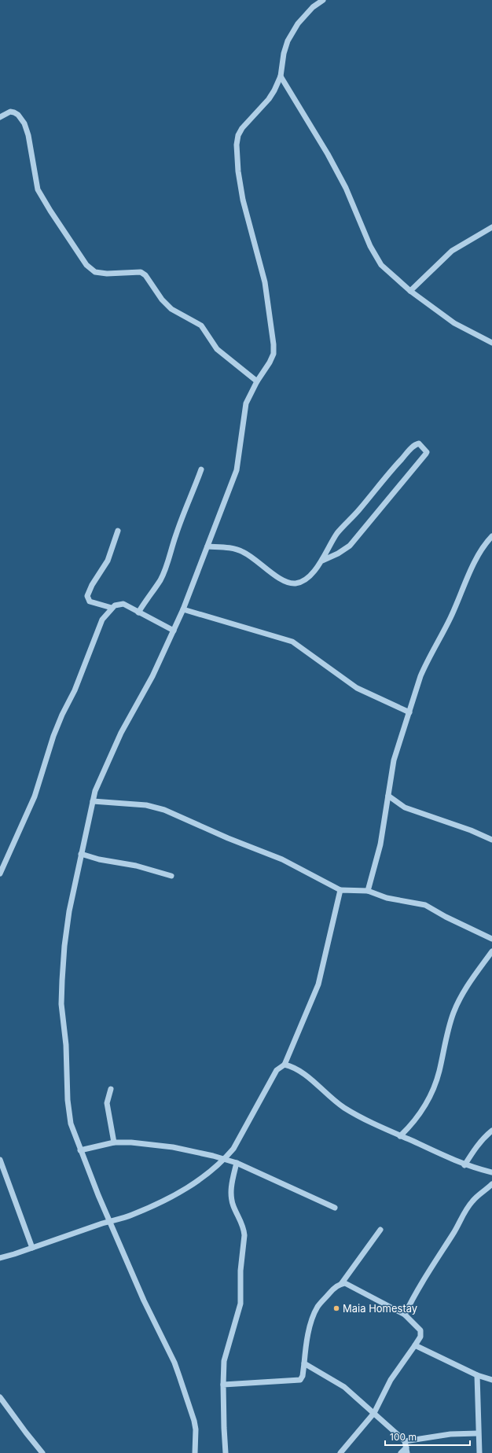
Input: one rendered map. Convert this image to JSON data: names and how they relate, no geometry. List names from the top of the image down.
{
  "places": ["Maia Homestay"],
  "scale_bar": "100 m"
}
